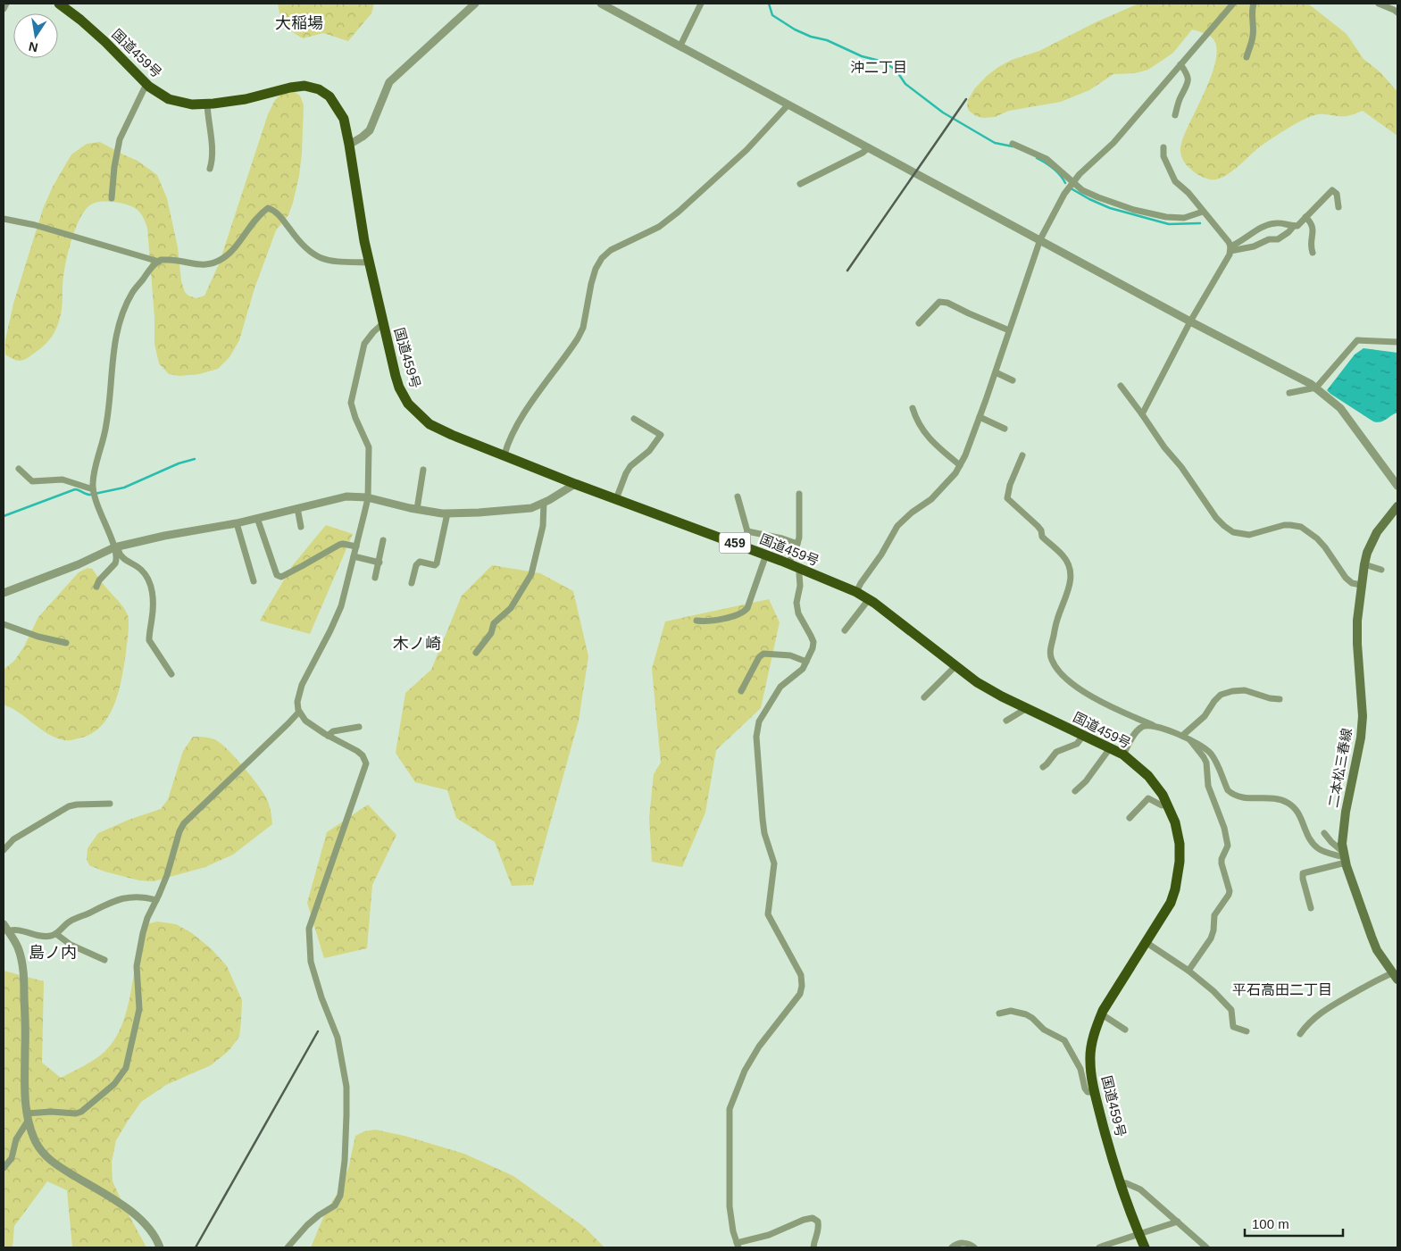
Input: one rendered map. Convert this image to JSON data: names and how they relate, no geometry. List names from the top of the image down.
{
  "streets": {
    "highway": ["国道459号", "459"],
    "main road": ["二本松三春線"]
  },
  "districts": [
    "大稲場",
    "沖二丁目",
    "木ノ崎",
    "島ノ内",
    "平石高田二丁目"
  ],
  "scale_bar": "100 m",
  "north": "bottom"
}
